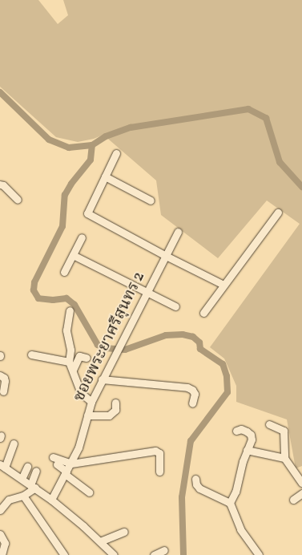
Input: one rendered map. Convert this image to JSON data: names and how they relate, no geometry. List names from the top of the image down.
{
  "streets": {
    "street": ["ซอยพระยาศรีสุนทร 2"]
  }
}
